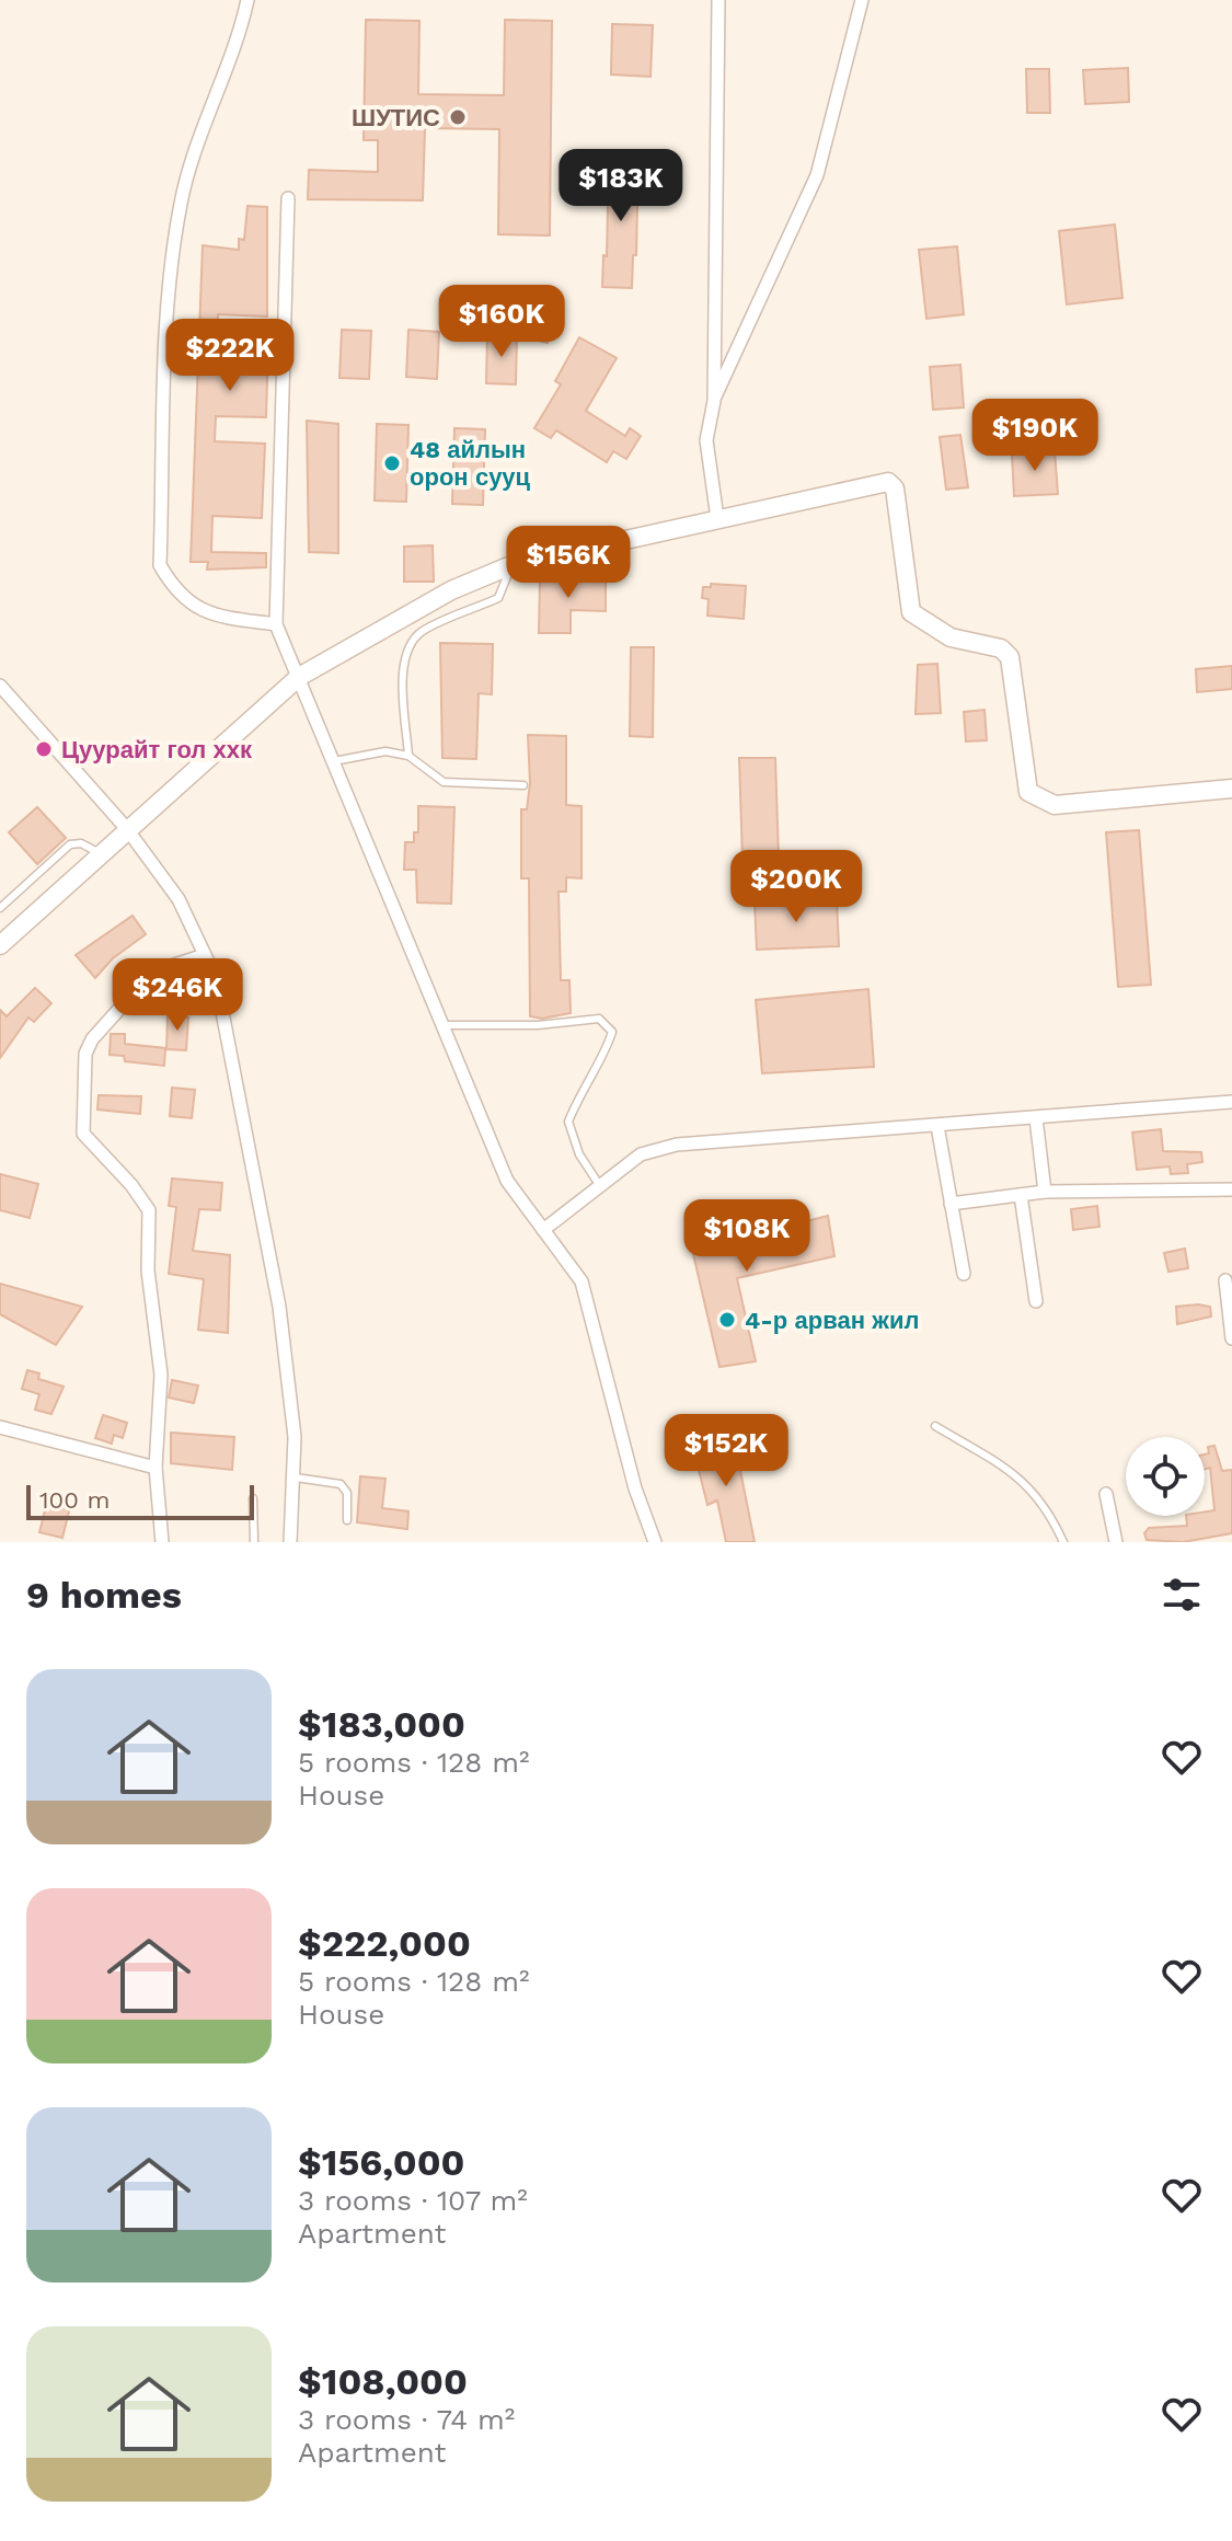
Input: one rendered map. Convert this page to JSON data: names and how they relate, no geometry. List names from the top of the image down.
{
  "places": [
    "ШУТИС",
    "48 айлын орон сууц",
    "Цуурайт гол ххк",
    "4-р арван жил"
  ],
  "scale_bar": "100 m",
  "page": {
    "price": [
      "$183K",
      "$160K",
      "$222K",
      "$190K",
      "$156K",
      "$200K",
      "$246K",
      "$108K",
      "$152K"
    ],
    "scale": "100 m",
    "heading": "9 homes",
    "list": [
      {
        "name": "$183,000",
        "note": "5 rooms · 128 m² · House"
      },
      {
        "name": "$222,000",
        "note": "5 rooms · 128 m² · House"
      },
      {
        "name": "$156,000",
        "note": "3 rooms · 107 m² · Apartment"
      },
      {
        "name": "$108,000",
        "note": "3 rooms · 74 m² · Apartment"
      }
    ]
  }
}
